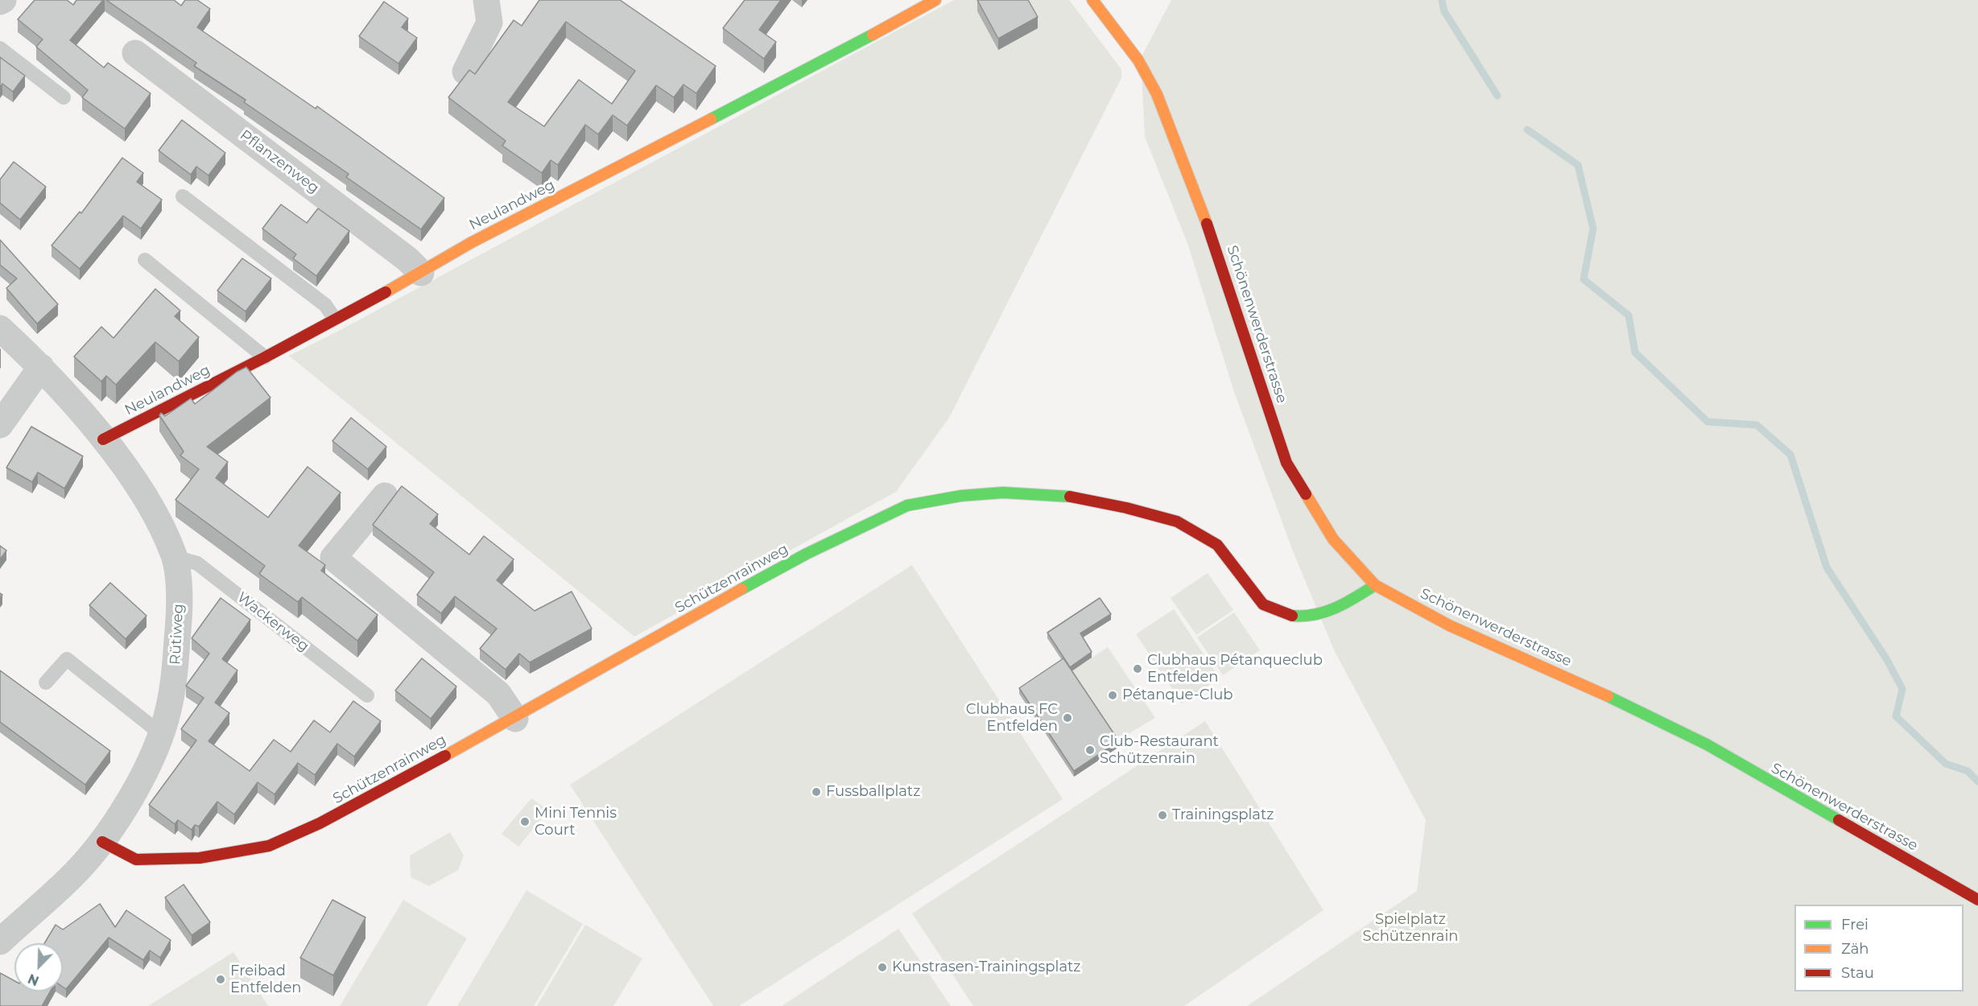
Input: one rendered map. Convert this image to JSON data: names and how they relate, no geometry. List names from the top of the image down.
{
  "streets": {
    "street": [
      "Pflanzenweg",
      "Neulandweg",
      "Schönenwerderstrasse",
      "Schützenrainweg",
      "Rütiweg"
    ],
    "lane": ["Wackerweg"]
  },
  "crossings": [
    ["Pflanzenweg", "Neulandweg"],
    ["Neulandweg", "Rütiweg"],
    ["Schönenwerderstrasse", "Schützenrainweg"],
    ["Schützenrainweg", "Rütiweg"],
    ["Wackerweg", "Rütiweg"]
  ],
  "parks": ["Spielplatz Schützenrain"],
  "places": [
    "Clubhaus Pétanqueclub Entfelden",
    "Pétanque-Club",
    "Clubhaus FC Entfelden",
    "Club-Restaurant Schützenrain",
    "Fussballplatz",
    "Trainingsplatz",
    "Mini Tennis Court",
    "Kunstrasen-Trainingsplatz",
    "Freibad Entfelden"
  ],
  "legend": ["Frei", "Zäh", "Stau"],
  "north": "bottom left"
}
